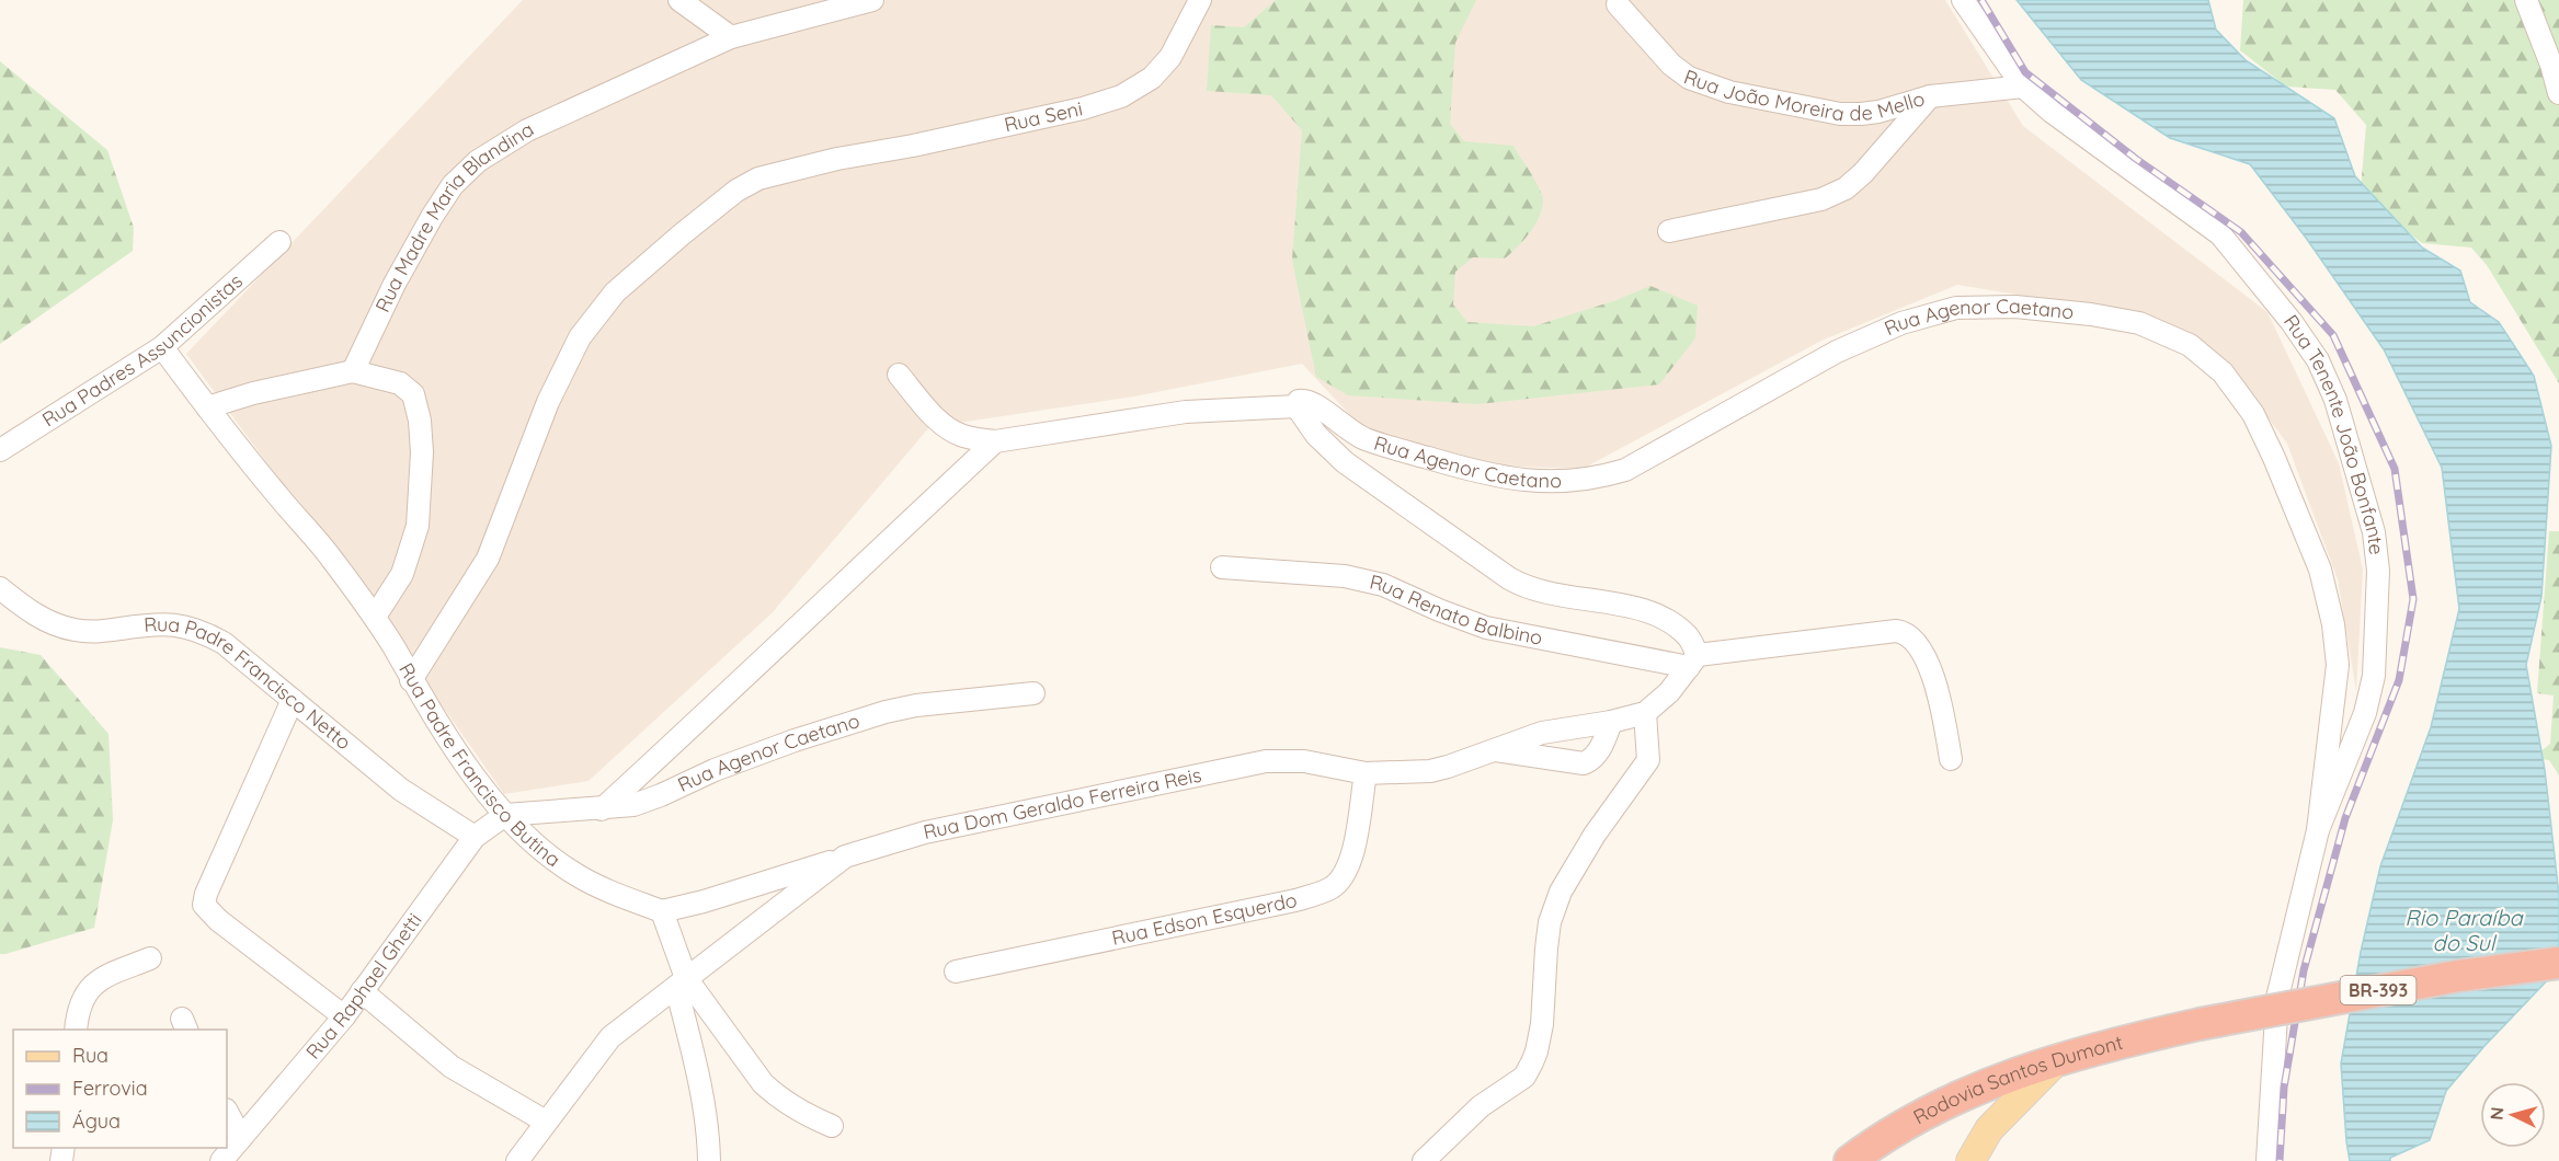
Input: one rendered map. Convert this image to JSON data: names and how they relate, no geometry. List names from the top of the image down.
{
  "streets": {
    "highway": ["BR-393", "Rodovia Santos Dumont"],
    "street": [
      "Rua João Moreira de Mello",
      "Rua Seni",
      "Rua Madre Maria Blandina",
      "Rua Agenor Caetano",
      "Rua Padres Assuncionistas",
      "Rua Tenente João Bonfante",
      "Rua Renato Balbino",
      "Rua Padre Francisco Netto",
      "Rua Padre Francisco Butina",
      "Rua Dom Geraldo Ferreira Reis",
      "Rua Edson Esquerdo",
      "Rua Raphael Ghetti"
    ]
  },
  "crossings": [
    ["Rua João Moreira de Mello", "Rua Tenente João Bonfante"],
    ["Rua Seni", "Rua Padre Francisco Butina"],
    ["Rua Agenor Caetano", "Rua Tenente João Bonfante"],
    ["Rua Agenor Caetano", "Rua Renato Balbino"],
    ["Rua Agenor Caetano", "Rua Padre Francisco Butina"],
    ["Rua Agenor Caetano", "Rua Dom Geraldo Ferreira Reis"],
    ["Rua Agenor Caetano", "Rua Raphael Ghetti"],
    ["Rua Padres Assuncionistas", "Rua Padre Francisco Butina"],
    ["Rua Renato Balbino", "Rua Dom Geraldo Ferreira Reis"],
    ["Rua Padre Francisco Netto", "Rua Raphael Ghetti"],
    ["Rua Padre Francisco Butina", "Rua Raphael Ghetti"],
    ["Rua Dom Geraldo Ferreira Reis", "Rua Edson Esquerdo"]
  ],
  "water": ["Rio Paraíba do Sul"],
  "legend": ["Rua", "Ferrovia", "Água"],
  "north": "left"
}
